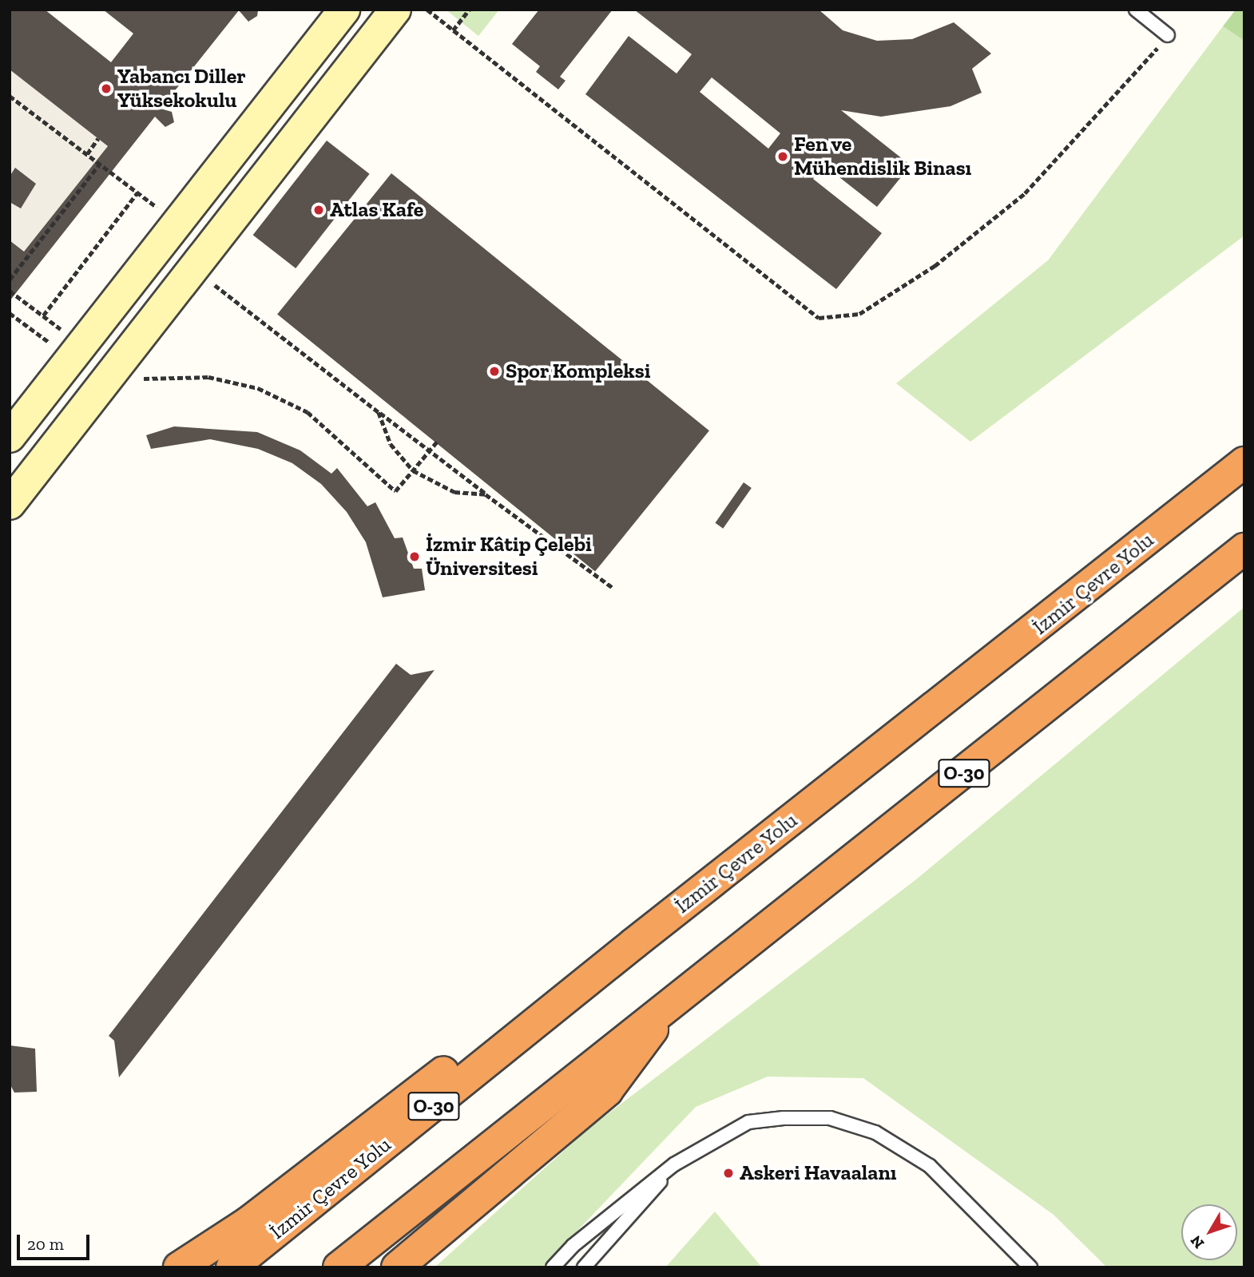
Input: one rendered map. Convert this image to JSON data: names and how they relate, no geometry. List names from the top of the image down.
{
  "streets": {
    "highway": ["İzmir Çevre Yolu", "O-30"]
  },
  "places": [
    "Yabancı Diller Yüksekokulu",
    "Fen ve Mühendislik Binası",
    "Atlas Kafe",
    "Spor Kompleksi",
    "İzmir Kâtip Çelebi Üniversitesi",
    "Askeri Havaalanı"
  ],
  "scale_bar": "20 m",
  "north": "bottom left"
}
